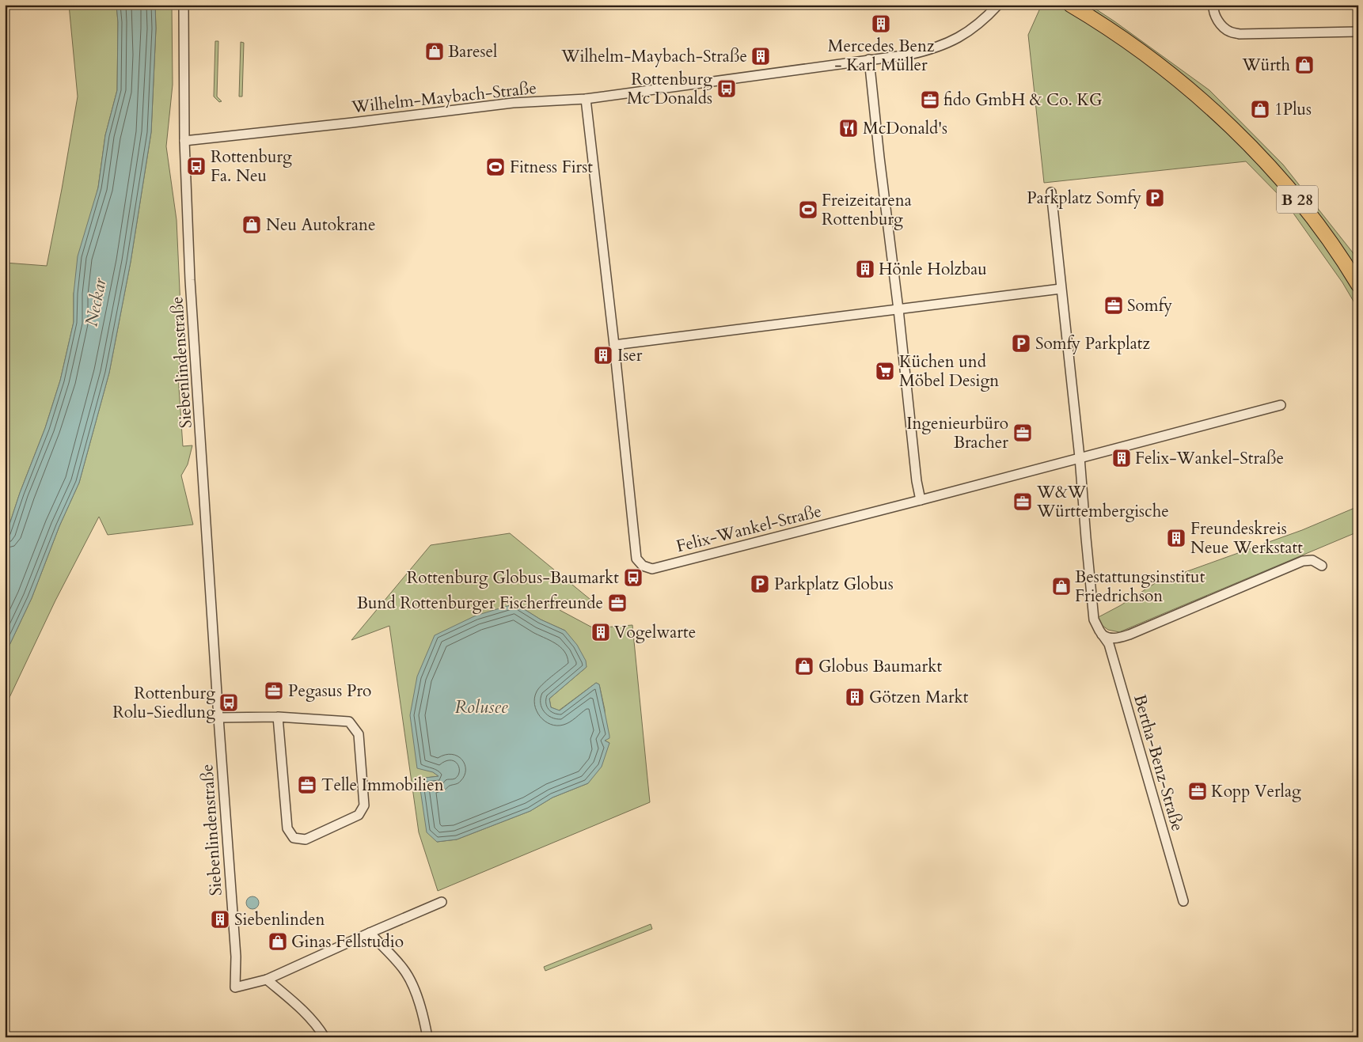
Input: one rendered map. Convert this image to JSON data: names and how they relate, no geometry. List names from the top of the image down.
{
  "streets": {
    "main road": ["B 28"],
    "street": [
      "Wilhelm-Maybach-Straße",
      "Siebenlindenstraße",
      "Felix-Wankel-Straße",
      "Bertha-Benz-Straße"
    ]
  },
  "crossings": [
    ["Wilhelm-Maybach-Straße", "Siebenlindenstraße"],
    ["Wilhelm-Maybach-Straße", "Felix-Wankel-Straße"],
    ["Felix-Wankel-Straße", "Bertha-Benz-Straße"]
  ],
  "water": ["Neckar", "Rolusee"],
  "places": {
    "building": [
      "Mercedes Benz - Karl Müller",
      "Wilhelm-Maybach-Straße",
      "Hönle Holzbau",
      "Iser",
      "Felix-Wankel-Straße",
      "Freundeskreis Neue Werkstatt",
      "Vogelwarte",
      "Götzen Markt",
      "Siebenlinden"
    ],
    "shop": [
      "Baresel",
      "Würth",
      "1Plus",
      "Neu Autokrane",
      "Bestattungsinstitut Friedrichson",
      "Globus Baumarkt",
      "Ginas Fellstudio"
    ],
    "bus stop": [
      "Rottenburg Mc Donalds",
      "Rottenburg Fa. Neu",
      "Rottenburg Globus-Baumarkt",
      "Rottenburg Rolu-Siedlung"
    ],
    "office": [
      "fido GmbH & Co. KG",
      "Somfy",
      "Ingenieurbüro Bracher",
      "W&W Württembergische",
      "Bund Rottenburger Fischerfreunde",
      "Pegasus Pro",
      "Telle Immobilien",
      "Kopp Verlag"
    ],
    "restaurant": ["McDonald's"],
    "sports": ["Fitness First", "Freizeitarena Rottenburg"],
    "parking": ["Parkplatz Somfy", "Somfy Parkplatz", "Parkplatz Globus"],
    "supermarket": ["Küchen und Möbel Design"]
  }
}
